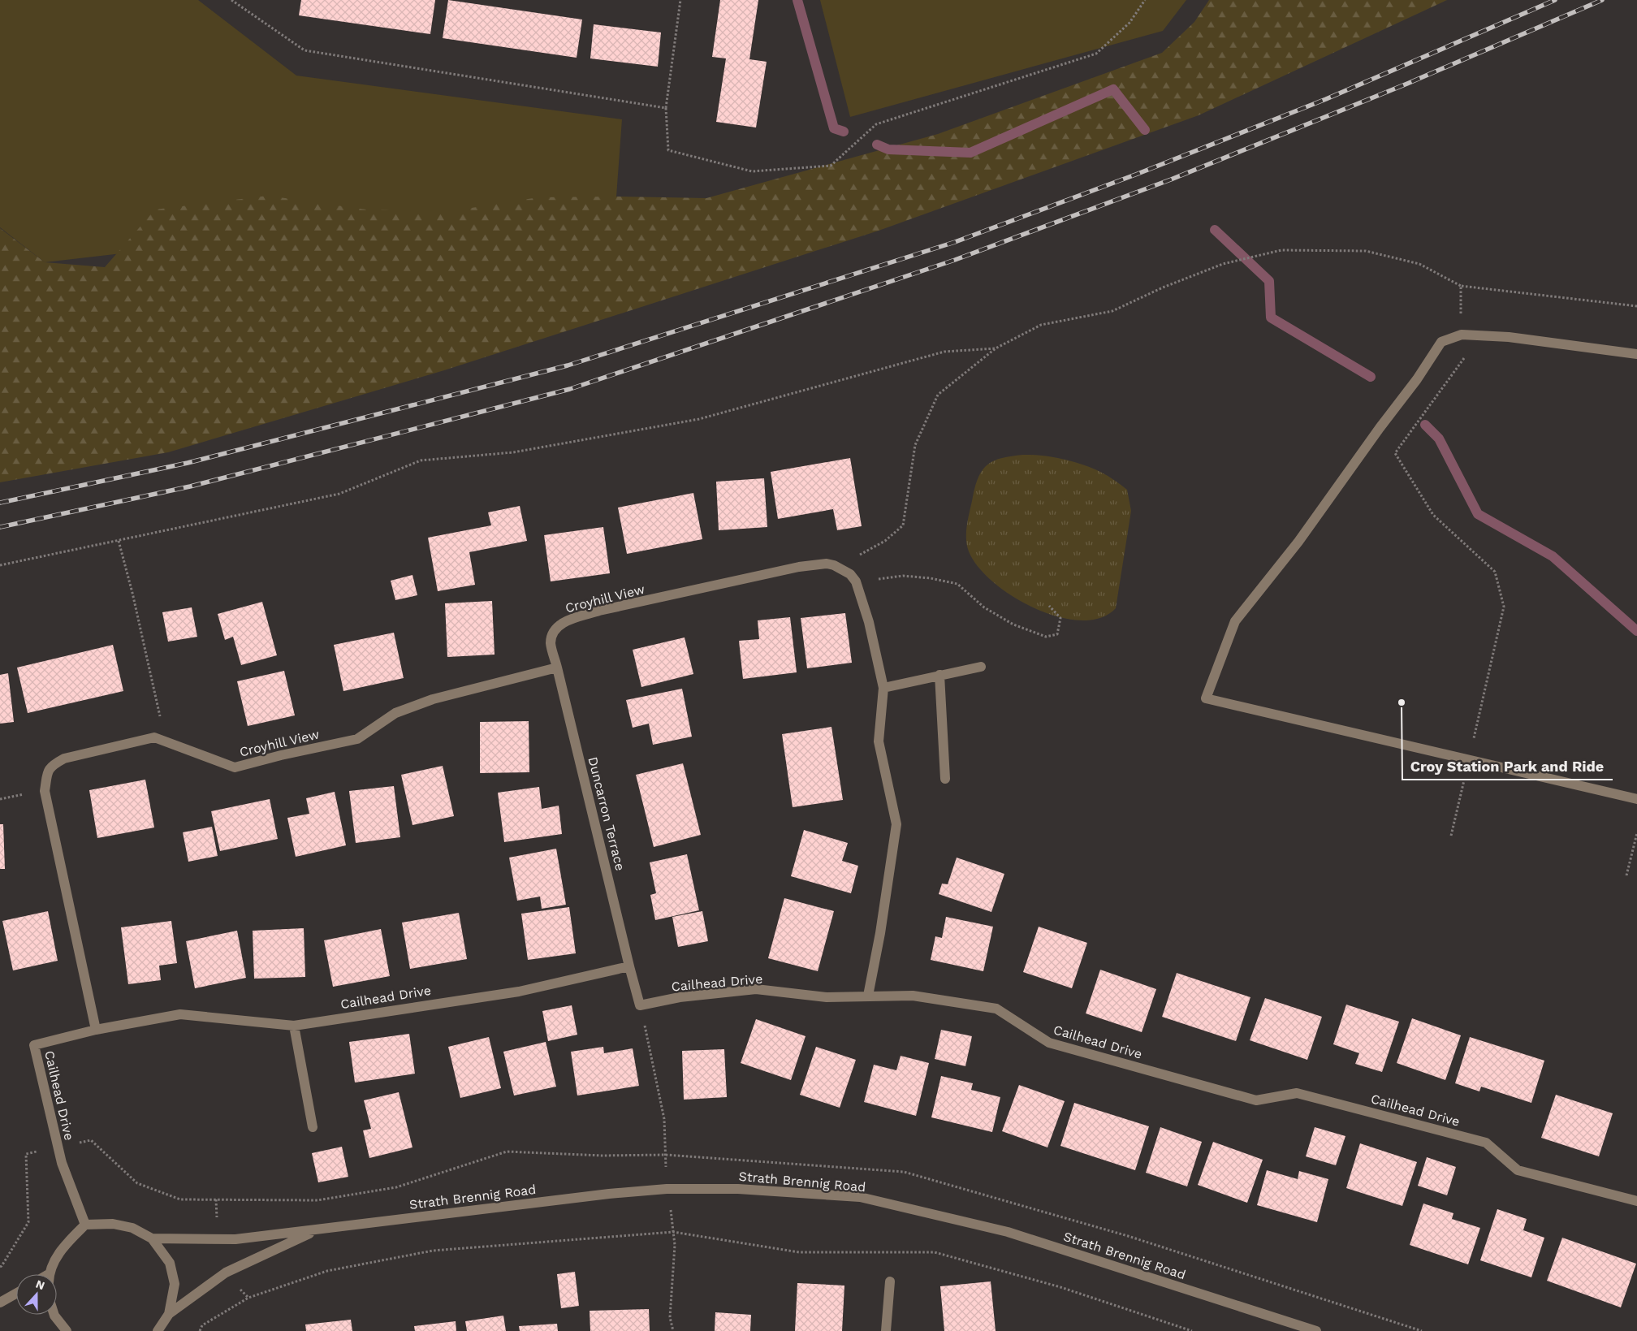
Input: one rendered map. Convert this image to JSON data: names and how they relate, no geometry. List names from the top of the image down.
{
  "streets": {
    "street": [
      "Croyhill View",
      "Duncarron Terrace",
      "Cailhead Drive",
      "Strath Brennig Road"
    ]
  },
  "crossings": [
    ["Croyhill View", "Duncarron Terrace"],
    ["Croyhill View", "Cailhead Drive"],
    ["Duncarron Terrace", "Cailhead Drive"],
    ["Cailhead Drive", "Strath Brennig Road"]
  ],
  "places": ["Croy Station Park and Ride"],
  "north": "top"
}
